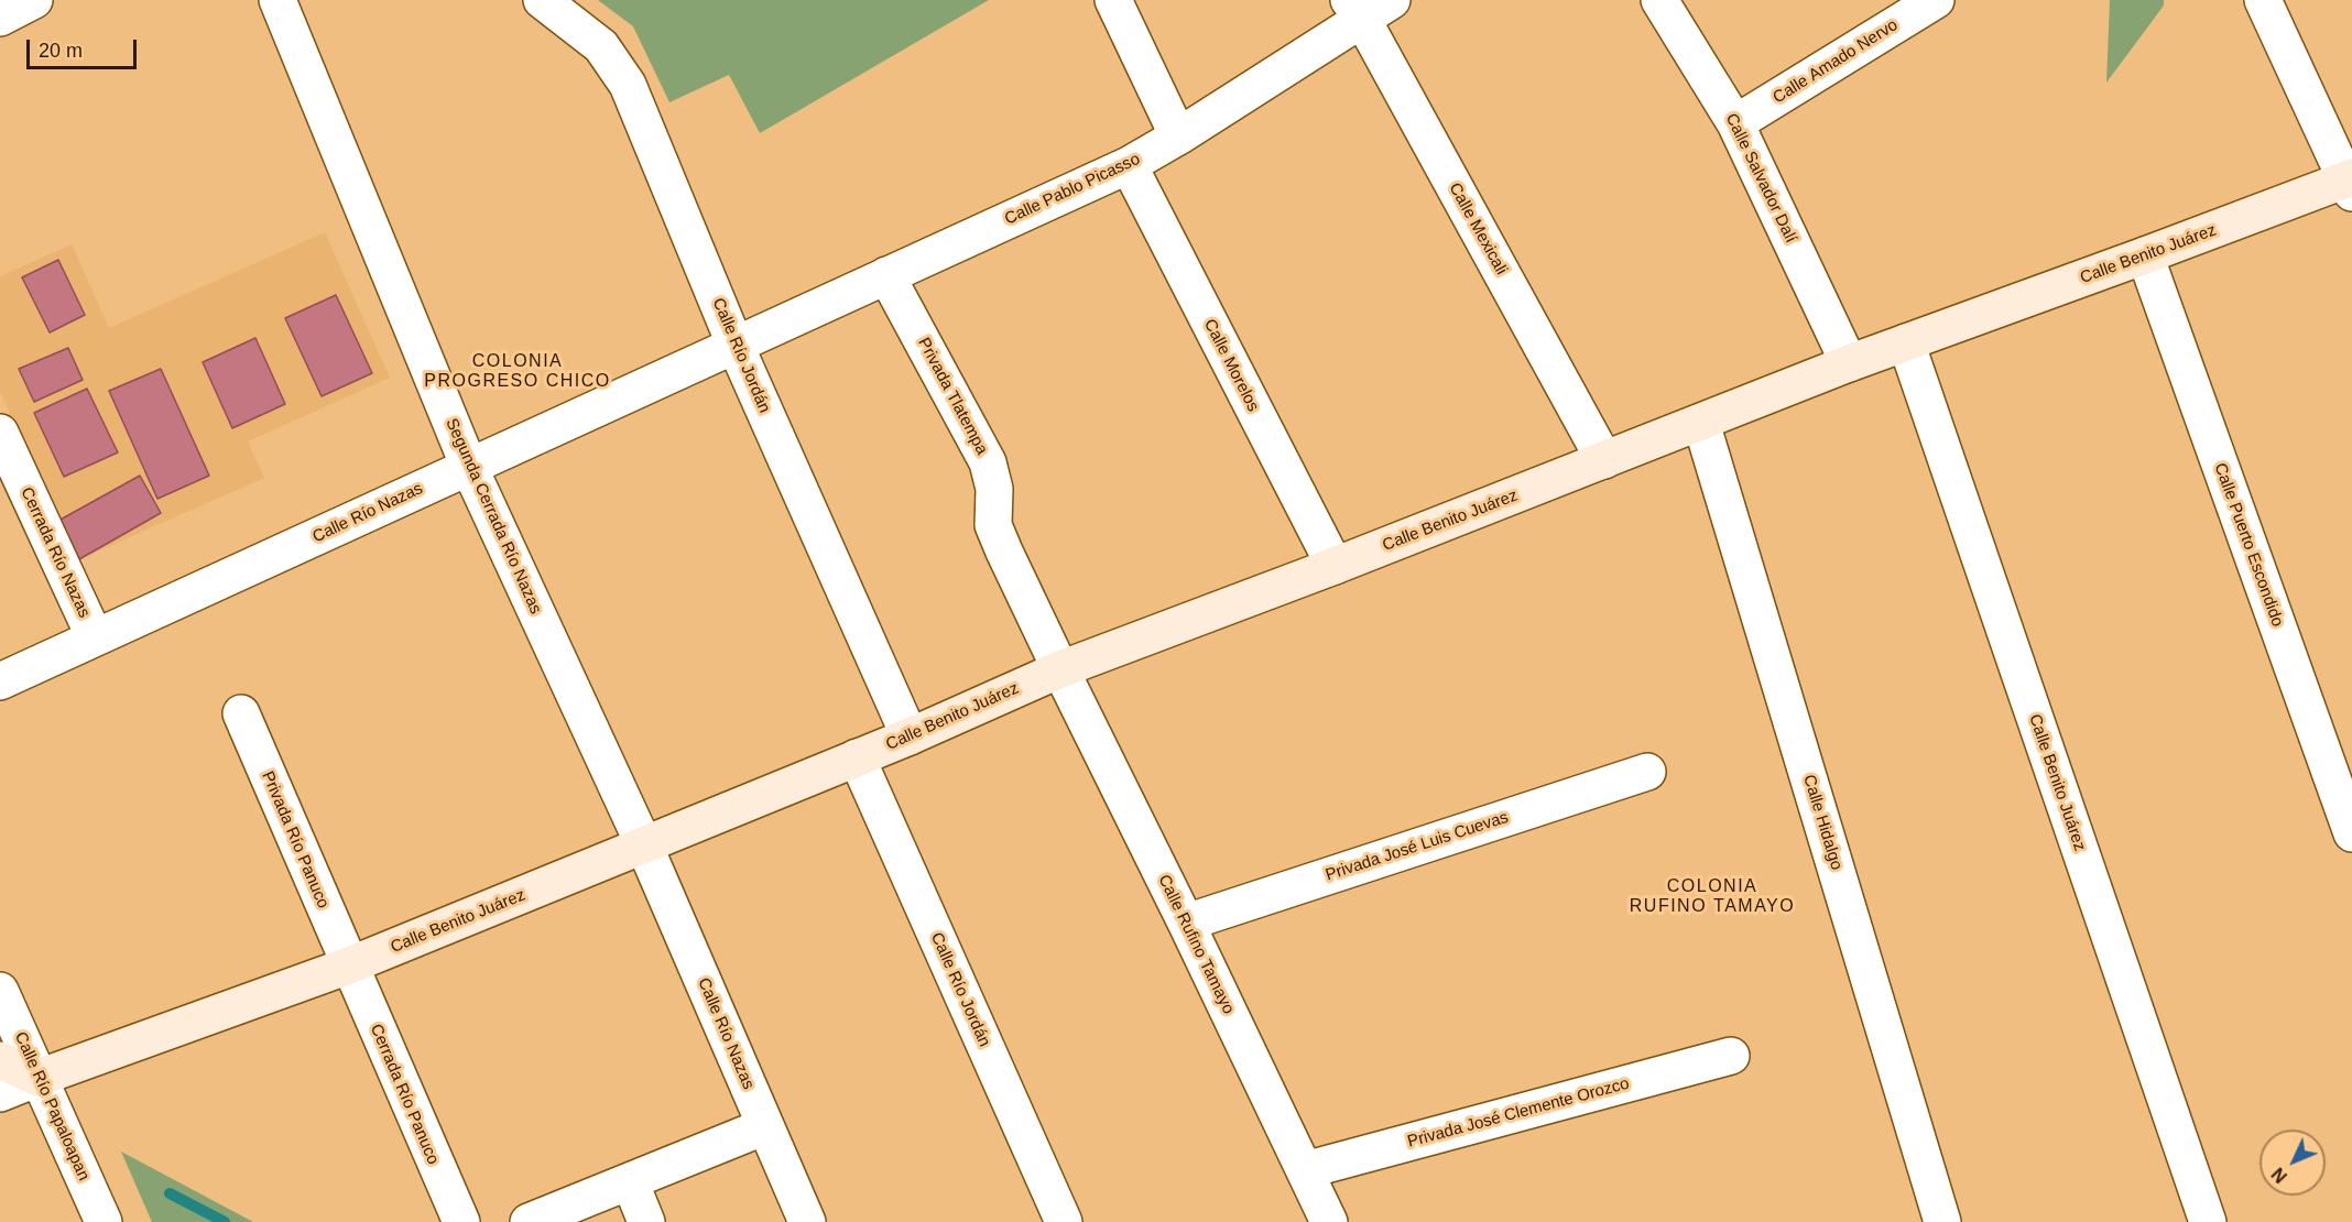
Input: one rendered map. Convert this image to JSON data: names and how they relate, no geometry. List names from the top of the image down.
{
  "streets": {
    "street": [
      "Calle Amado Nervo",
      "Calle Salvador Dalí",
      "Calle Pablo Picasso",
      "Calle Mexicali",
      "Calle Benito Juárez",
      "Calle Río Jordán",
      "Calle Morelos",
      "Privada Tlatempa",
      "Calle Río Nazas",
      "Segunda Cerrada Río Nazas",
      "Calle Puerto Escondido",
      "Cerrada Río Nazas",
      "Calle Hidalgo",
      "Privada Río Panuco",
      "Privada José Luis Cuevas",
      "Calle Rufino Tamayo",
      "Cerrada Río Panuco",
      "Calle Río Papaloapan",
      "Privada José Clemente Orozco"
    ]
  },
  "crossings": [
    ["Calle Amado Nervo", "Calle Salvador Dalí"],
    ["Calle Salvador Dalí", "Calle Benito Juárez"],
    ["Calle Pablo Picasso", "Calle Mexicali"],
    ["Calle Pablo Picasso", "Calle Río Jordán"],
    ["Calle Pablo Picasso", "Calle Morelos"],
    ["Calle Pablo Picasso", "Privada Tlatempa"],
    ["Calle Pablo Picasso", "Calle Río Nazas"],
    ["Calle Mexicali", "Calle Benito Juárez"],
    ["Calle Benito Juárez", "Calle Río Jordán"],
    ["Calle Benito Juárez", "Calle Morelos"],
    ["Calle Benito Juárez", "Privada Tlatempa"],
    ["Calle Benito Juárez", "Calle Río Nazas"],
    ["Calle Benito Juárez", "Segunda Cerrada Río Nazas"],
    ["Calle Benito Juárez", "Calle Puerto Escondido"],
    ["Calle Benito Juárez", "Calle Hidalgo"],
    ["Calle Benito Juárez", "Privada Río Panuco"],
    ["Calle Benito Juárez", "Calle Rufino Tamayo"],
    ["Calle Benito Juárez", "Cerrada Río Panuco"],
    ["Calle Benito Juárez", "Calle Río Papaloapan"],
    ["Calle Río Jordán", "Calle Río Nazas"],
    ["Privada Tlatempa", "Calle Rufino Tamayo"],
    ["Calle Río Nazas", "Segunda Cerrada Río Nazas"],
    ["Calle Río Nazas", "Cerrada Río Nazas"],
    ["Privada Río Panuco", "Cerrada Río Panuco"],
    ["Privada José Luis Cuevas", "Calle Rufino Tamayo"],
    ["Calle Rufino Tamayo", "Privada José Clemente Orozco"]
  ],
  "districts": ["COLONIA PROGRESO CHICO", "COLONIA RUFINO TAMAYO"],
  "scale_bar": "20 m",
  "north": "bottom left"
}
